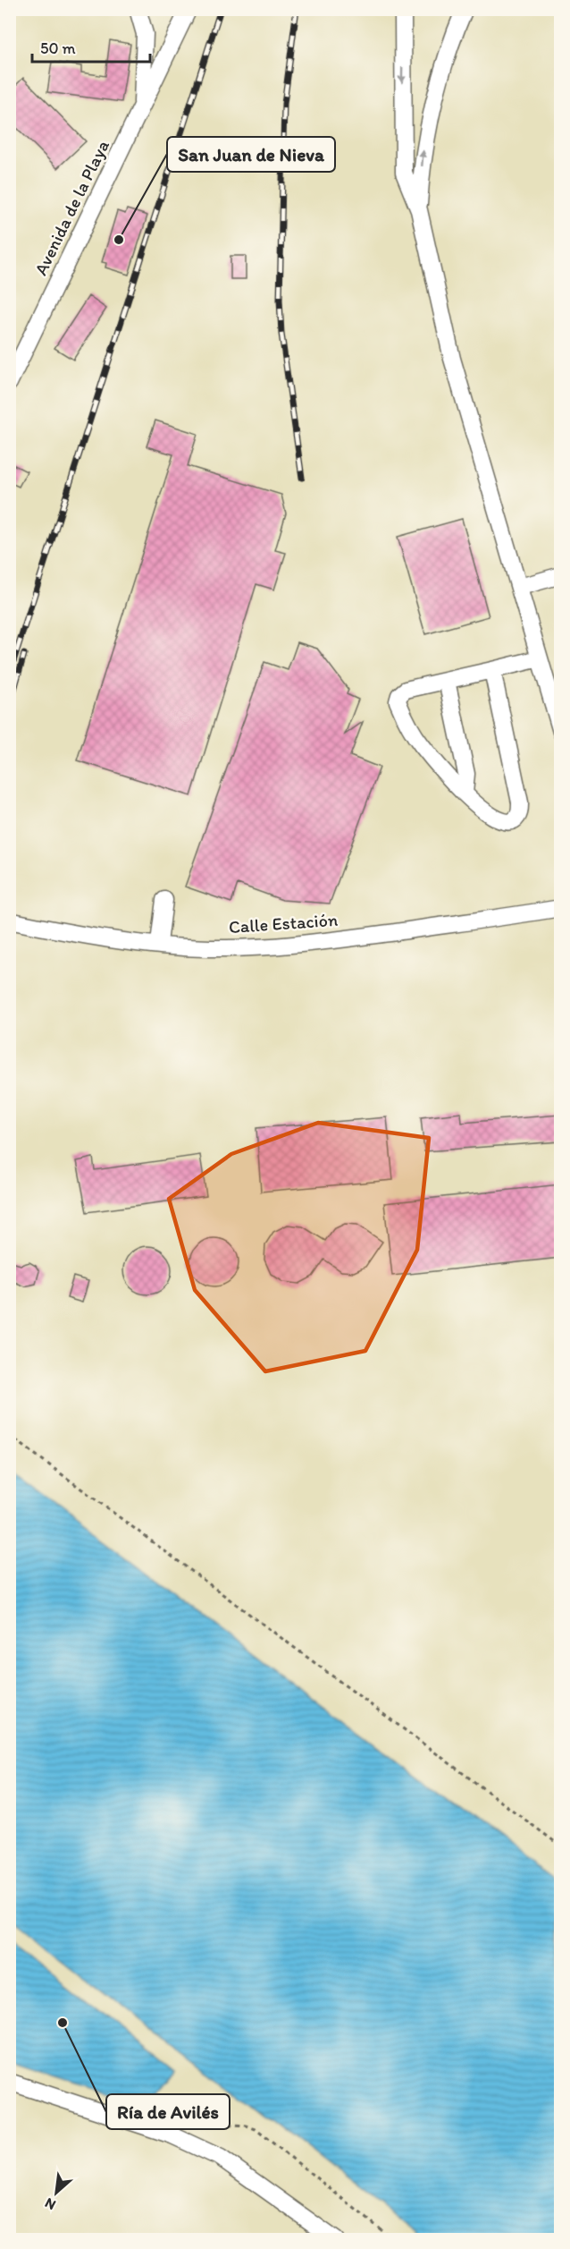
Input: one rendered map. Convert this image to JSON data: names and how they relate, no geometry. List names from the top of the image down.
{
  "streets": {
    "street": ["Avenida de la Playa", "Calle Estación"]
  },
  "places": ["San Juan de Nieva", "Ría de Avilés"],
  "scale_bar": "50 m",
  "north": "bottom left"
}
